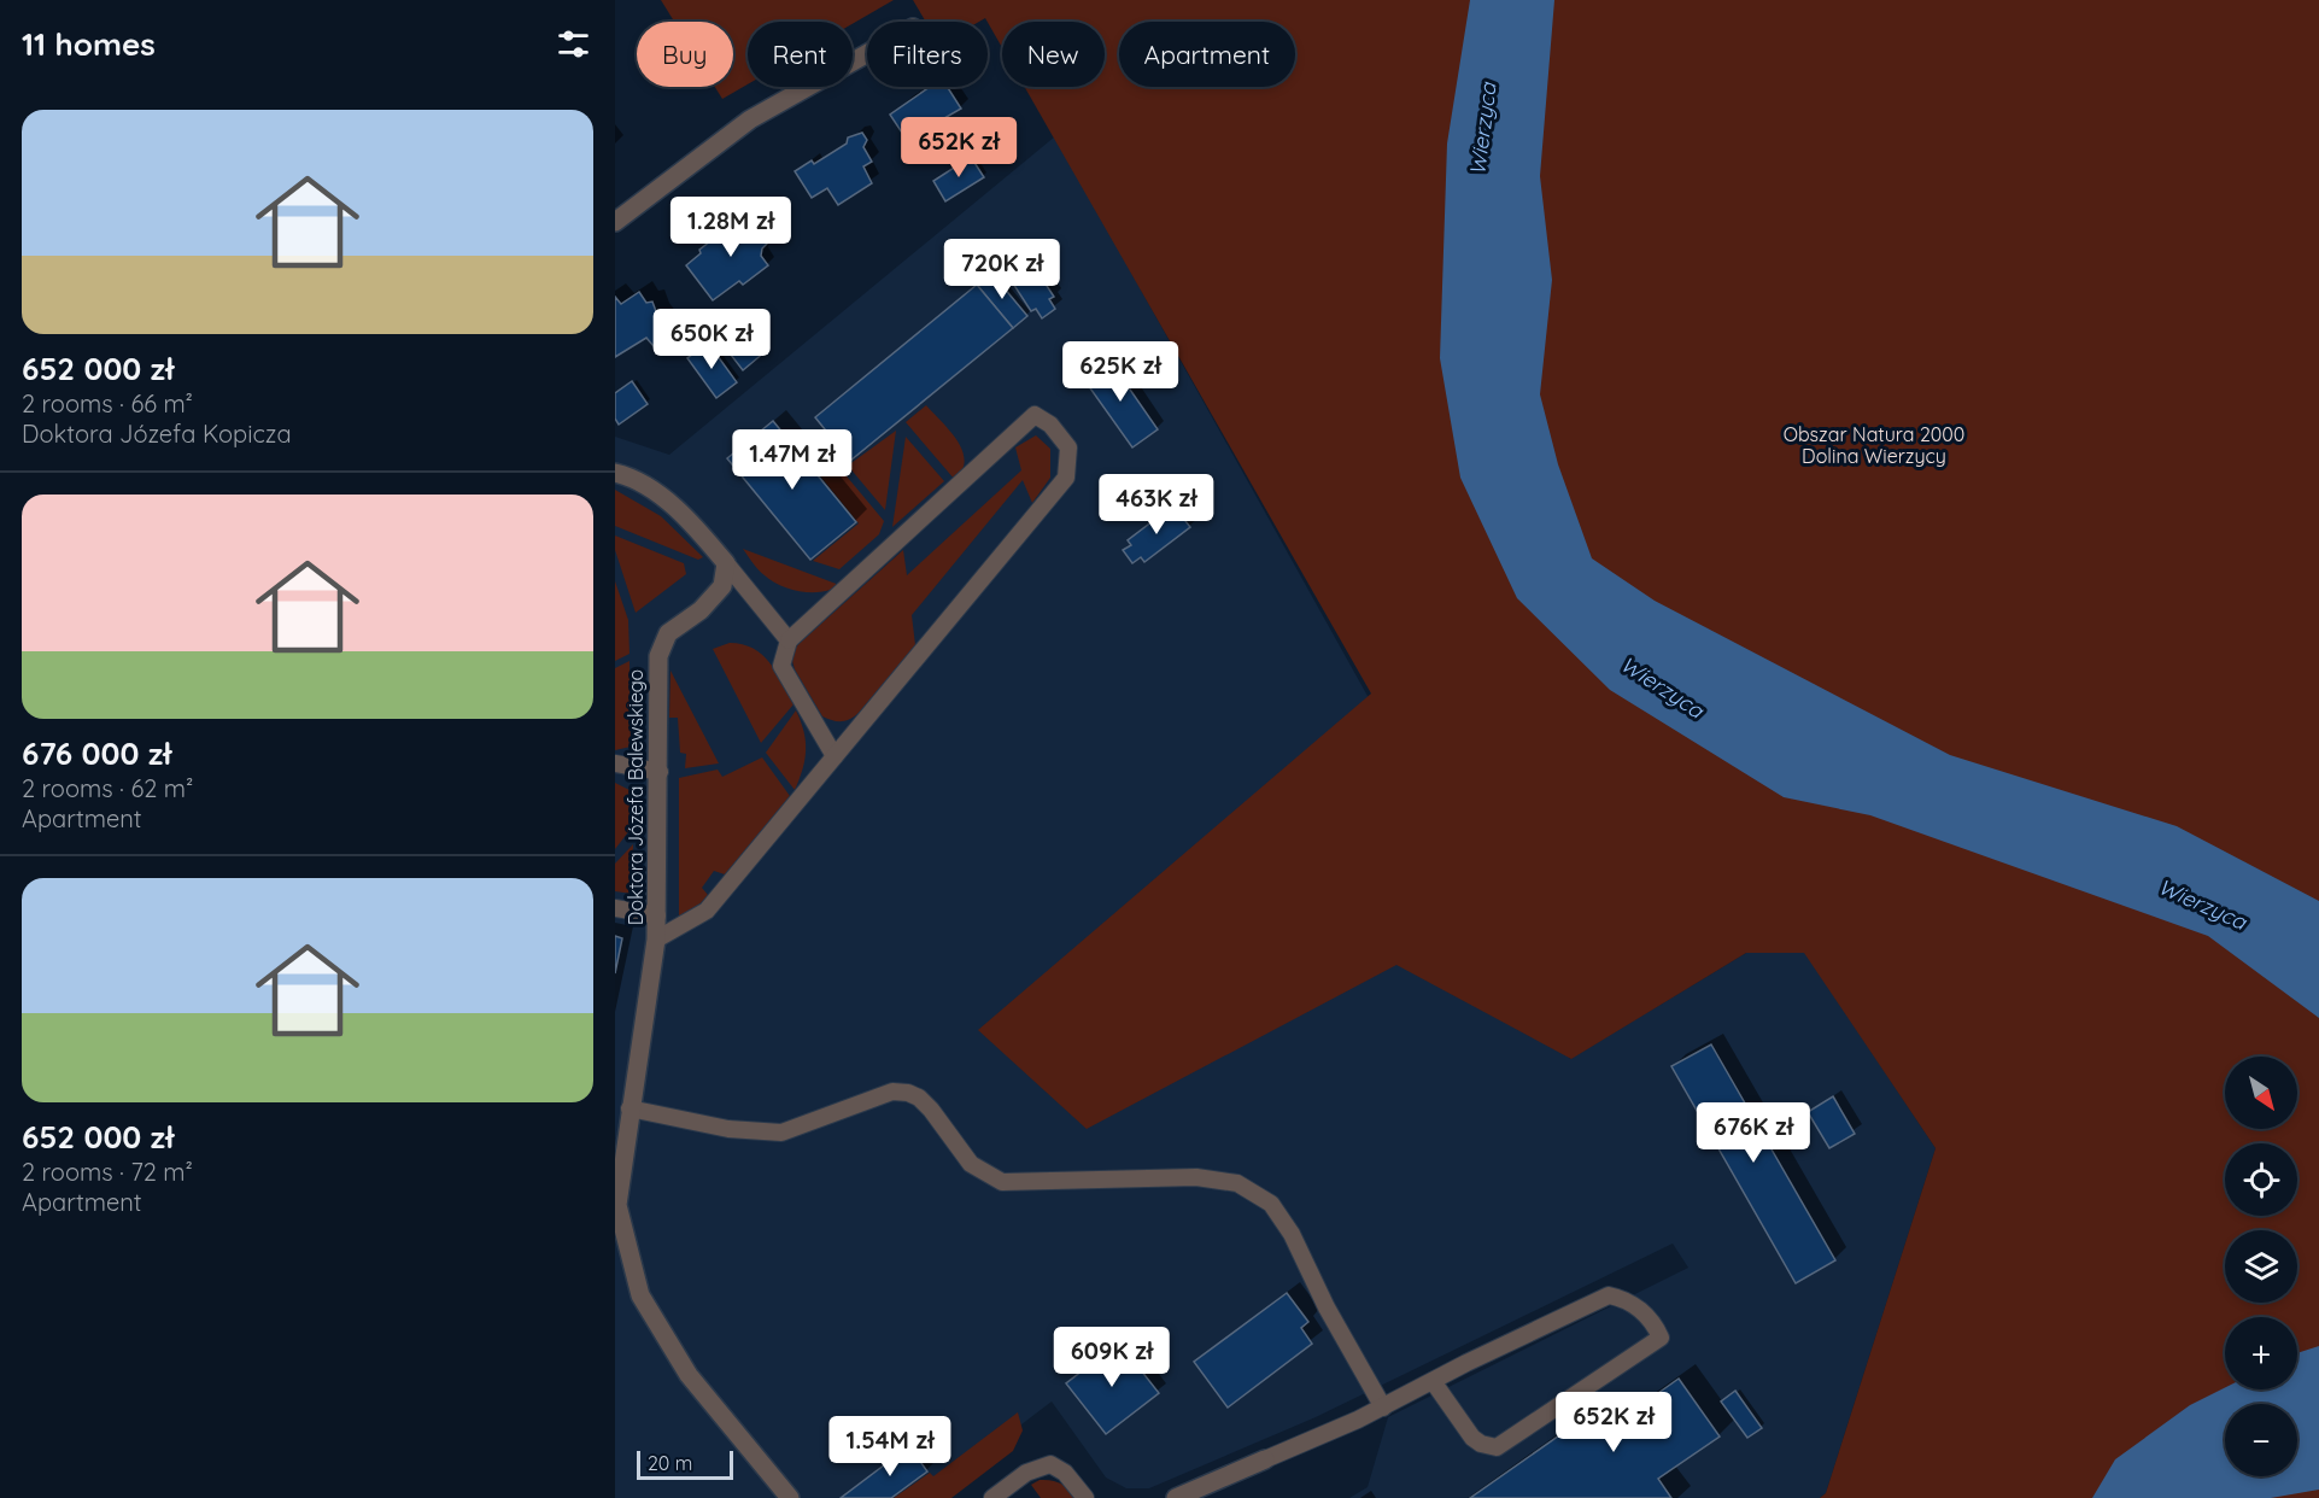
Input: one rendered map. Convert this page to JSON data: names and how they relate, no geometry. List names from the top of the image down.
{
  "streets": {
    "street": ["Doktora Józefa Balewskiego"]
  },
  "water": ["Wierzyca"],
  "parks": ["Obszar Natura 2000 Dolina Wierzycy"],
  "scale_bar": "20 m",
  "north": "bottom right",
  "page": {
    "heading": "11 homes",
    "chip": [
      "Buy",
      "Rent",
      "Filters",
      "New",
      "Apartment"
    ],
    "list": [
      {
        "name": "652 000 zł",
        "note": "2 rooms · 66 m² · Doktora Józefa Kopicza"
      },
      {
        "name": "676 000 zł",
        "note": "2 rooms · 62 m² · Apartment"
      },
      {
        "name": "652 000 zł",
        "note": "2 rooms · 72 m² · Apartment"
      }
    ],
    "price": [
      "652K zł",
      "1.28M zł",
      "720K zł",
      "650K zł",
      "625K zł",
      "1.47M zł",
      "463K zł",
      "676K zł",
      "609K zł",
      "652K zł",
      "1.54M zł"
    ],
    "map_buttons": ["+", "−"],
    "scale": "20 m"
  }
}
